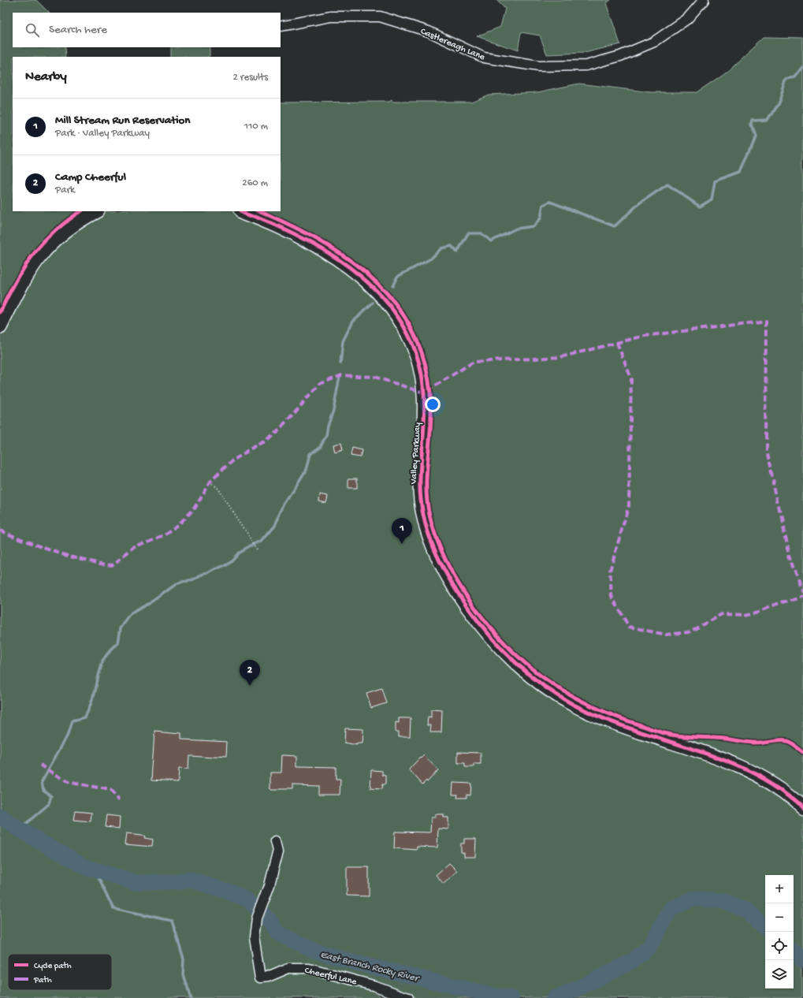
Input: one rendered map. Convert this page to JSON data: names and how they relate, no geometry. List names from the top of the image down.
{
  "streets": {
    "street": ["Castlereagh Lane", "Valley Parkway", "Cheerful Lane"]
  },
  "water": ["East Branch Rocky River"],
  "legend": ["Cycle path", "Path"],
  "page": {
    "search": "Search here",
    "heading": ["Nearby", "2 results"],
    "list": [
      {
        "mark": "1",
        "name": "Mill Stream Run Reservation",
        "note": "Park · Valley Parkway",
        "value": "110 m"
      },
      {
        "mark": "2",
        "name": "Camp Cheerful",
        "note": "Park",
        "value": "260 m"
      }
    ],
    "pins": ["1", "2"],
    "map_buttons": ["+", "−"]
  }
}
